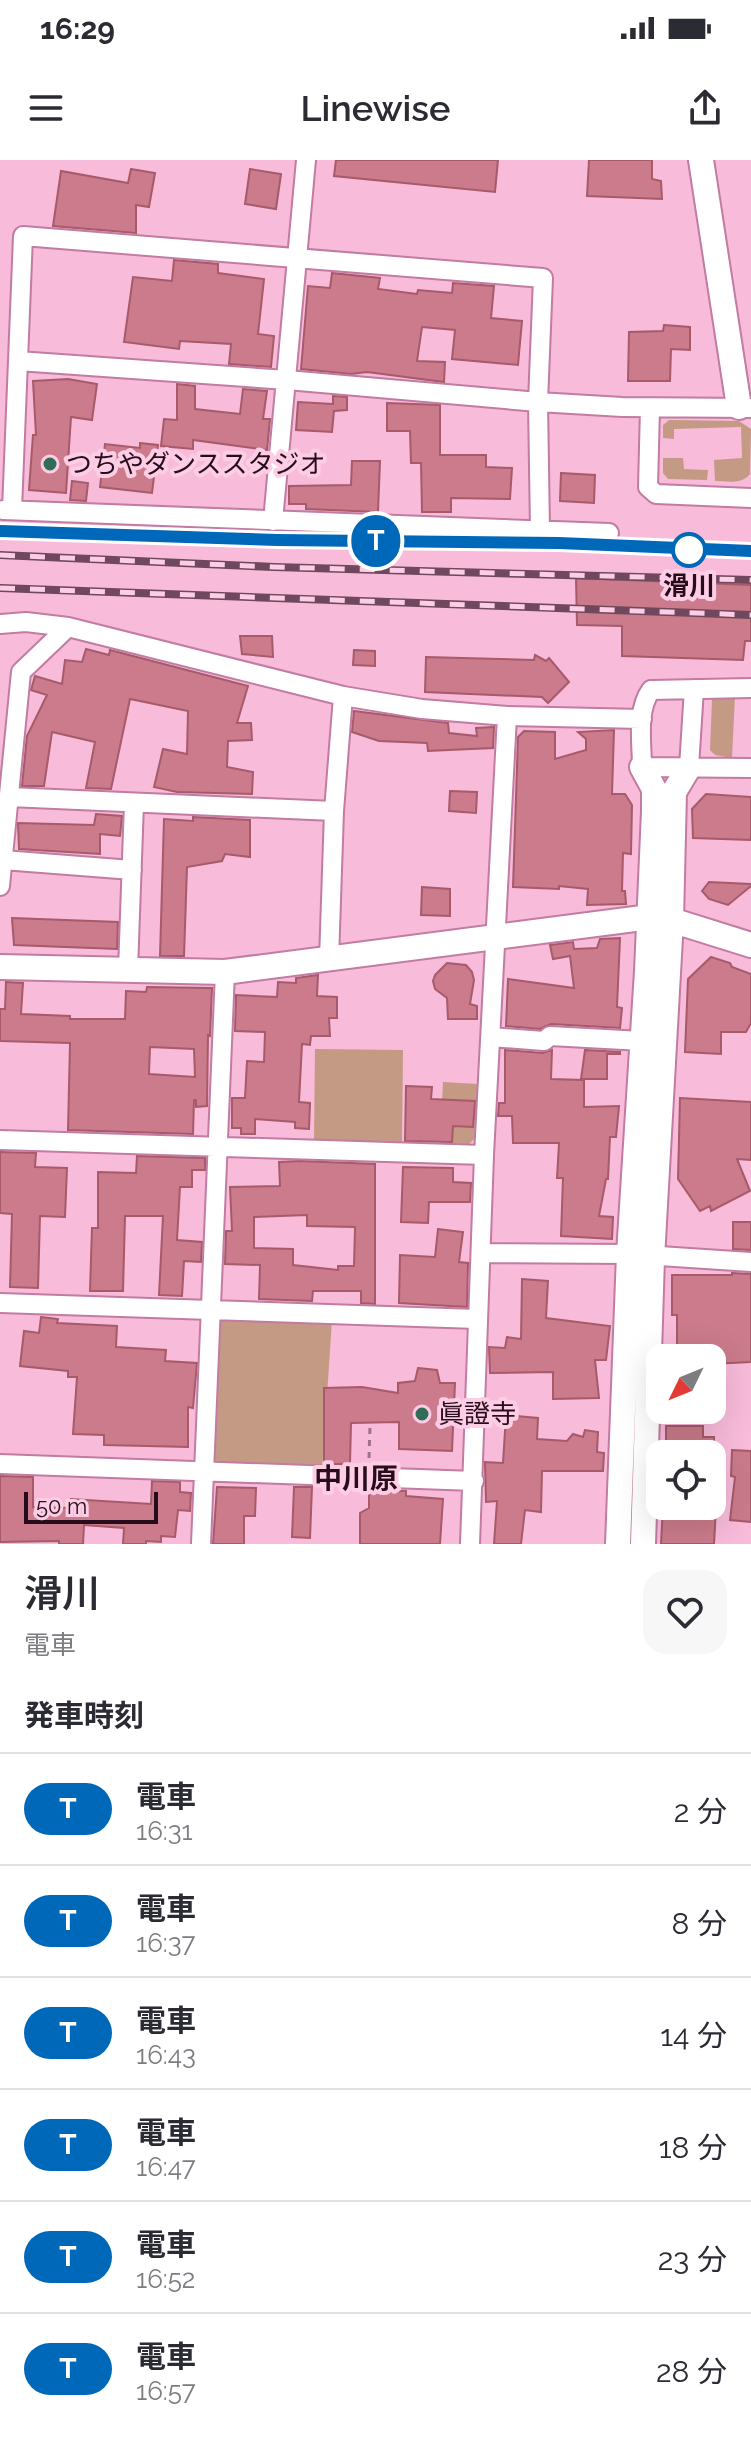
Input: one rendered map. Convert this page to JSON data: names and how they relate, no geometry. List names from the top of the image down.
{
  "districts": ["中川原"],
  "places": ["つちやダンススタジオ", "滑川", "眞證寺"],
  "scale_bar": "50 m",
  "north": "bottom left",
  "page": {
    "status": "16:29",
    "header": "Linewise",
    "on_map": "T",
    "scale": "50 m",
    "heading": [
      ["滑川", "電車"],
      "発車時刻"
    ],
    "list": [
      {
        "mark": "T",
        "name": "電車",
        "note": "16:31",
        "value": "2 分"
      },
      {
        "mark": "T",
        "name": "電車",
        "note": "16:37",
        "value": "8 分"
      },
      {
        "mark": "T",
        "name": "電車",
        "note": "16:43",
        "value": "14 分"
      },
      {
        "mark": "T",
        "name": "電車",
        "note": "16:47",
        "value": "18 分"
      },
      {
        "mark": "T",
        "name": "電車",
        "note": "16:52",
        "value": "23 分"
      },
      {
        "mark": "T",
        "name": "電車",
        "note": "16:57",
        "value": "28 分"
      }
    ]
  }
}
